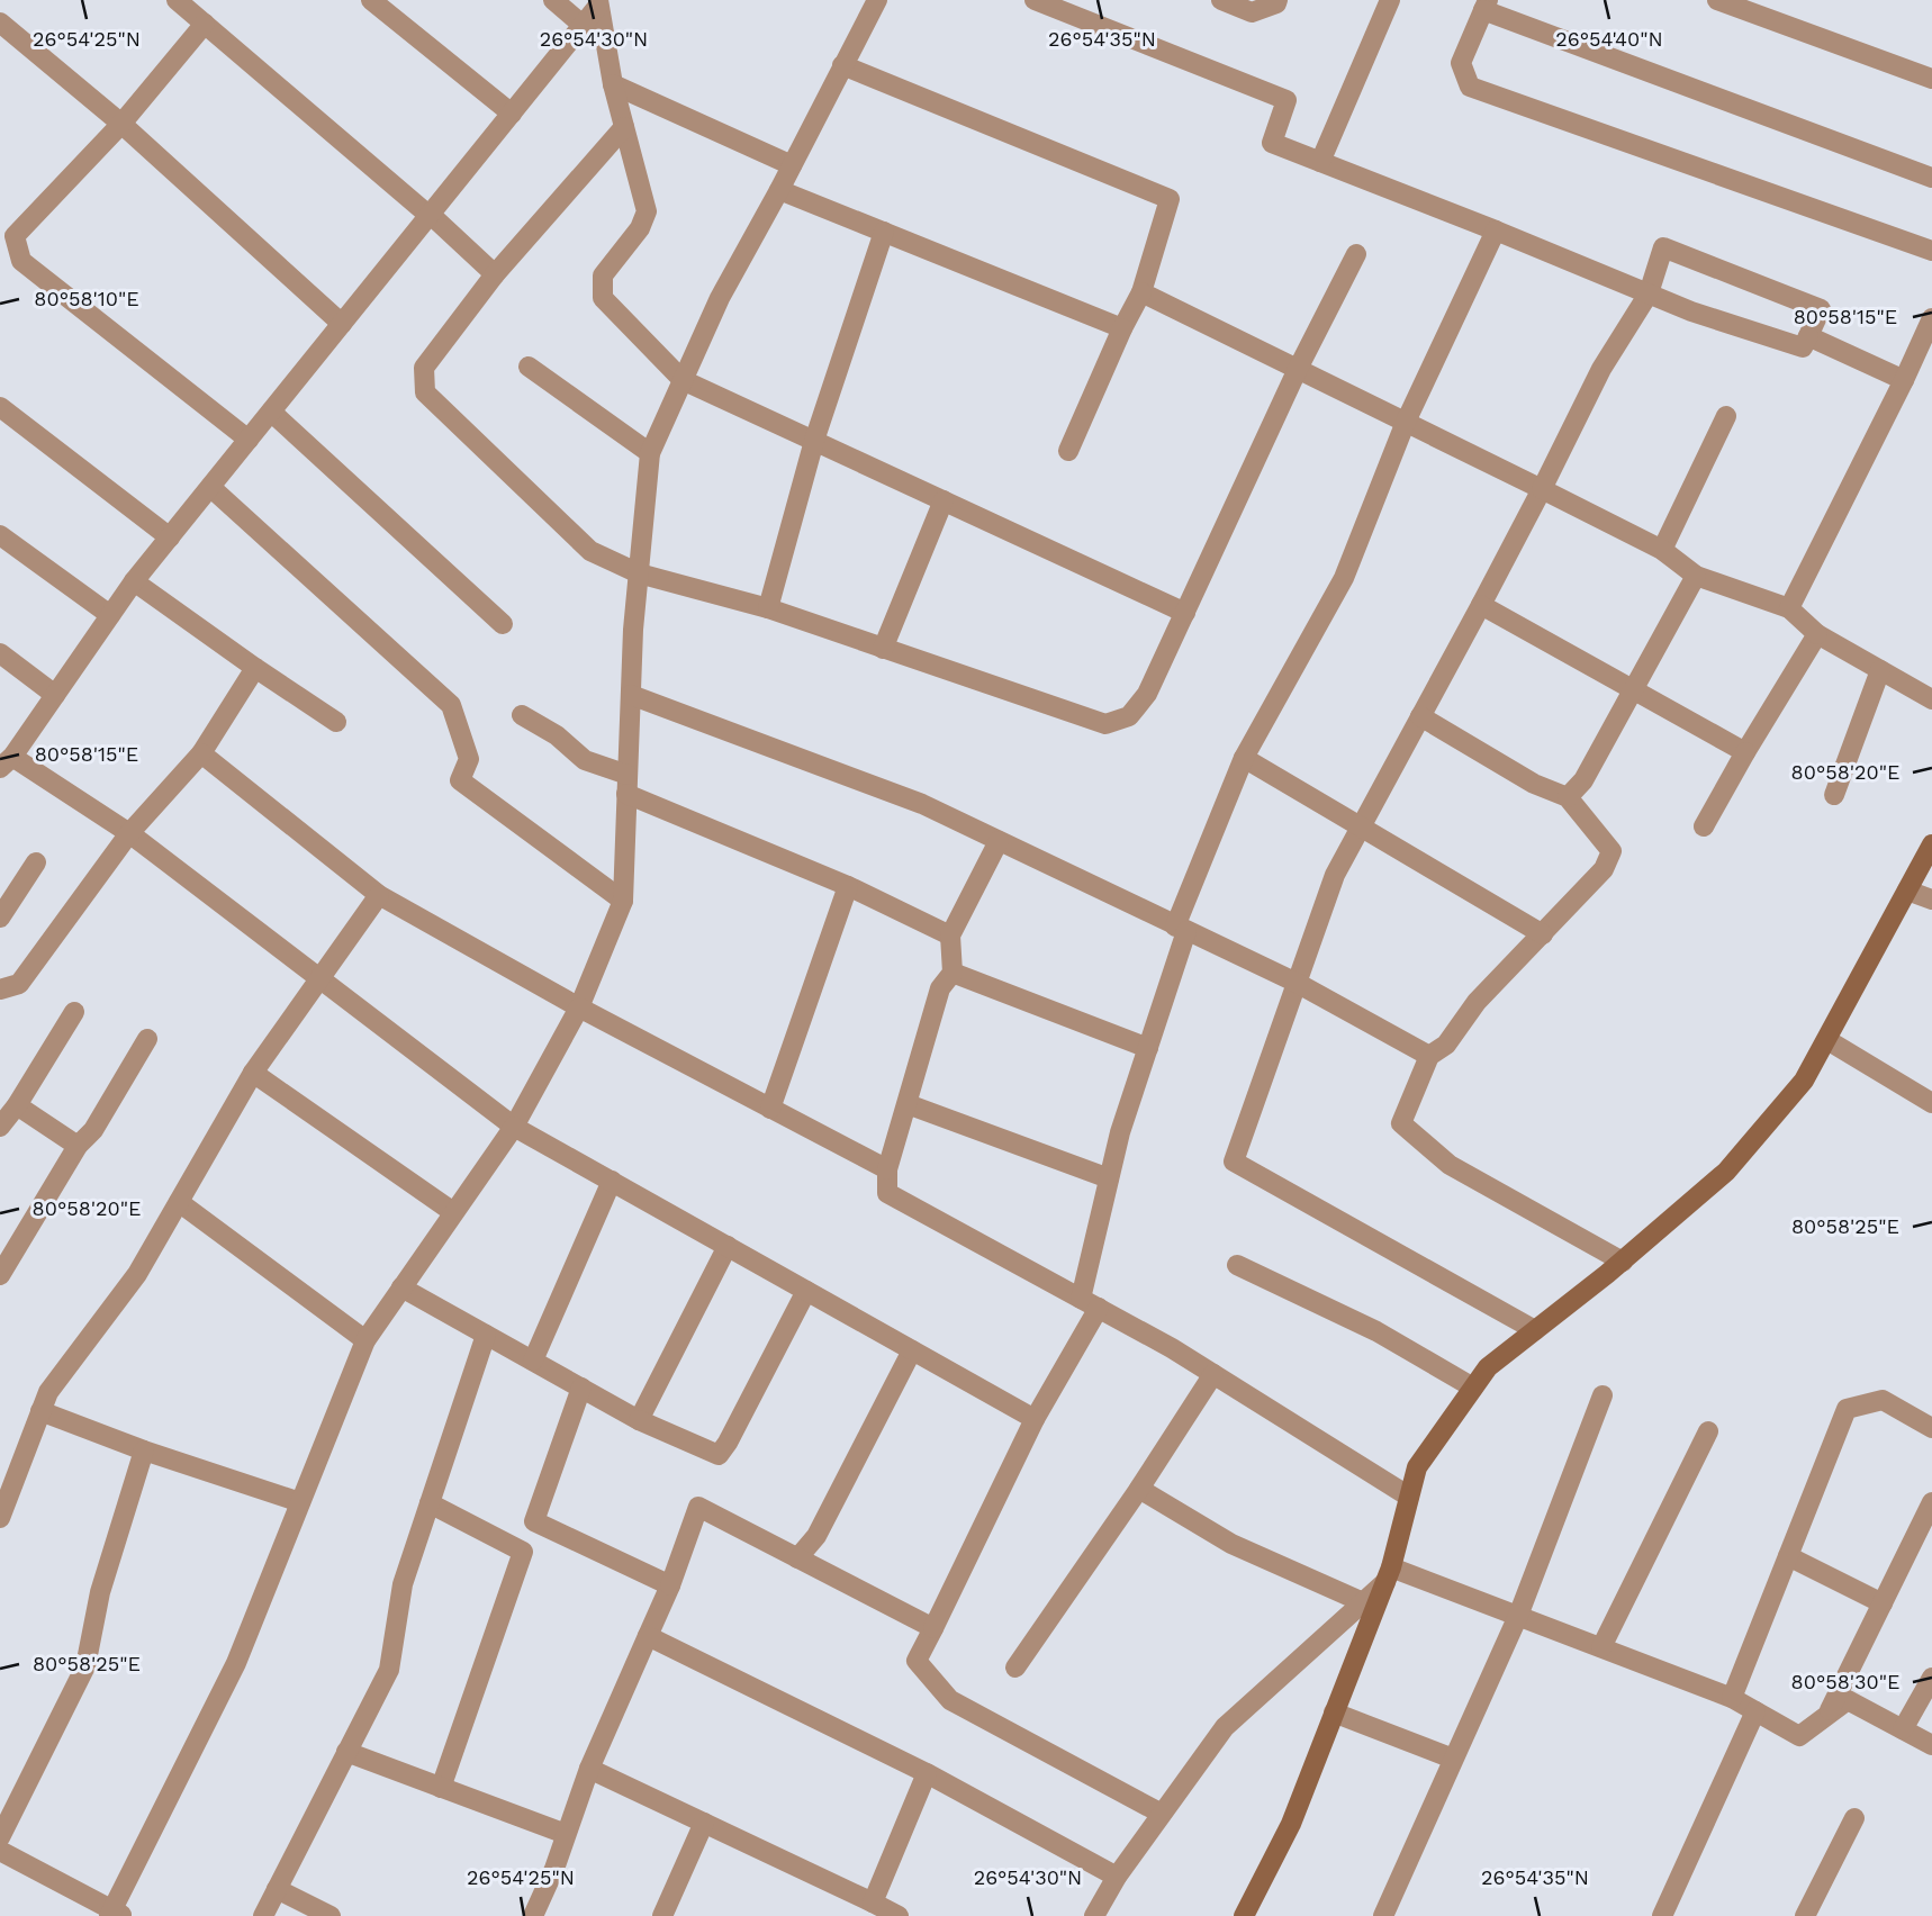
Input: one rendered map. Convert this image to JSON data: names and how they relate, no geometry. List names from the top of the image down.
{
  "coordinates": [
    "26°54'25\"N",
    "26°54'30\"N",
    "26°54'35\"N",
    "26°54'40\"N",
    "80°58'10\"E",
    "80°58'15\"E",
    "80°58'20\"E",
    "80°58'25\"E",
    "80°58'30\"E"
  ]
}
